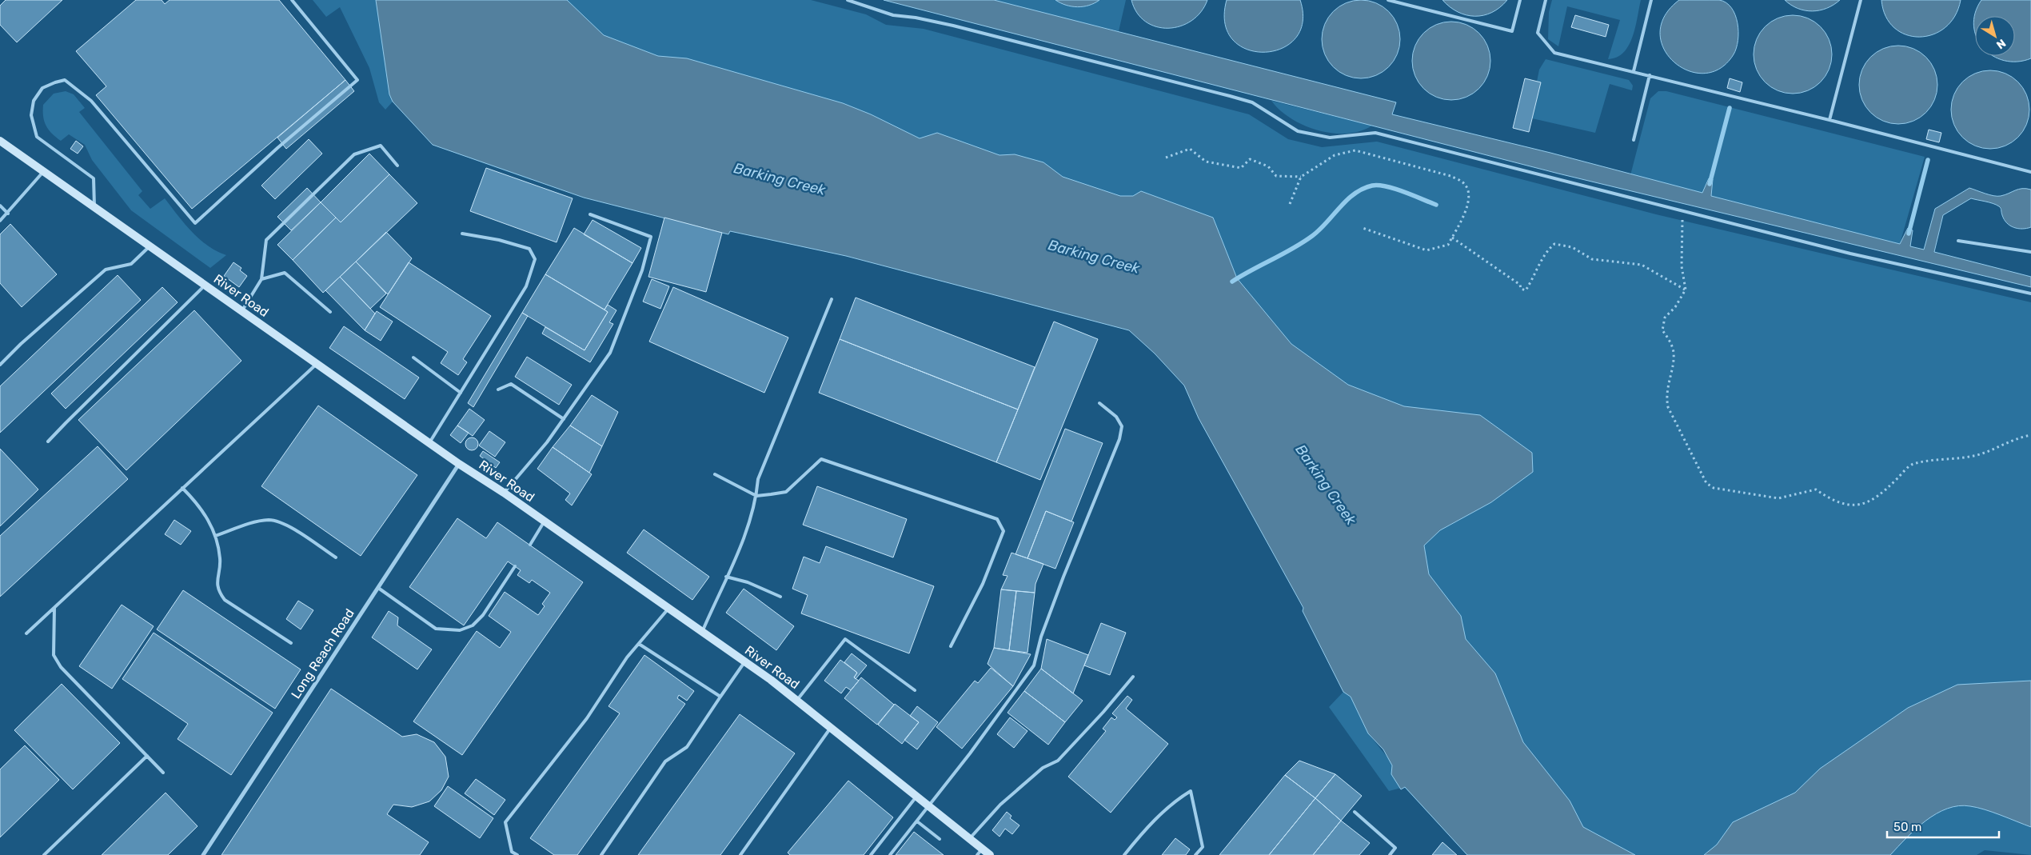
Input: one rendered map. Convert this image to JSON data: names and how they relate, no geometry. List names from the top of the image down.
{
  "streets": {
    "street": ["River Road", "Long Reach Road"]
  },
  "crossings": [
    ["River Road", "Long Reach Road"]
  ],
  "water": ["Barking Creek"],
  "scale_bar": "50 m",
  "north": "bottom right"
}
